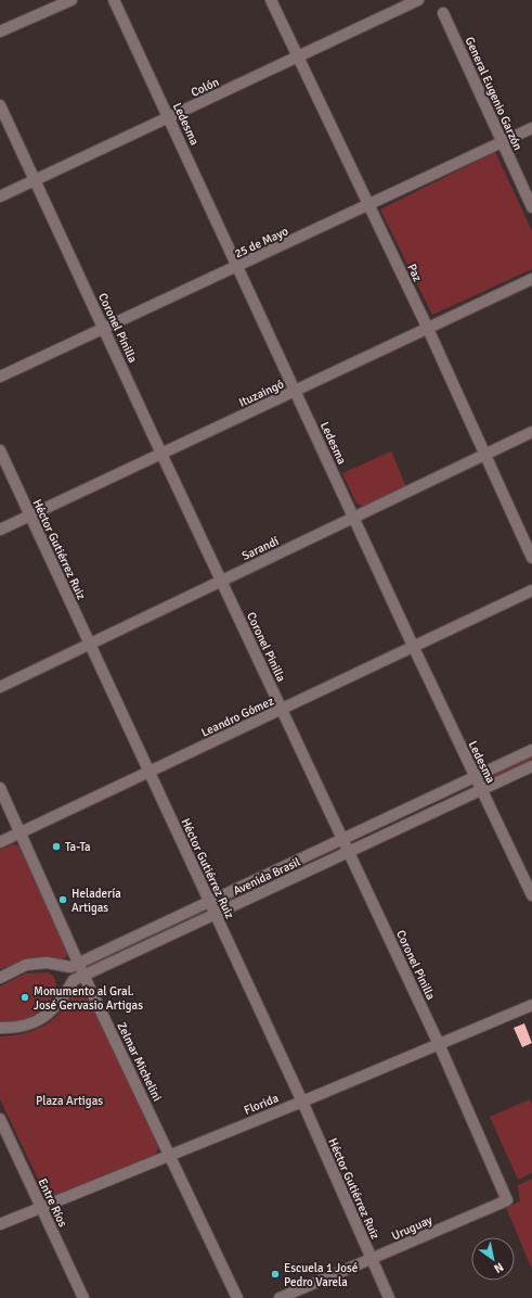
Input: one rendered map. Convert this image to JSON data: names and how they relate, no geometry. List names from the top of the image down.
{
  "streets": {
    "street": [
      "Colón",
      "General Eugenio Garzón",
      "Ledesma",
      "25 de Mayo",
      "Paz",
      "Coronel Pinilla",
      "Ituzaingó",
      "Sarandí",
      "Héctor Gutiérrez Ruiz",
      "Leandro Gómez",
      "Avenida Brasil",
      "Zelmar Michelini",
      "Florida",
      "Entre Ríos",
      "Uruguay"
    ]
  },
  "crossings": [
    ["Colón", "Ledesma"],
    ["Colón", "Paz"],
    ["Colón", "Coronel Pinilla"],
    ["General Eugenio Garzón", "25 de Mayo"],
    ["Ledesma", "25 de Mayo"],
    ["Ledesma", "Ituzaingó"],
    ["Ledesma", "Sarandí"],
    ["Ledesma", "Leandro Gómez"],
    ["Ledesma", "Avenida Brasil"],
    ["25 de Mayo", "Paz"],
    ["25 de Mayo", "Coronel Pinilla"],
    ["Paz", "Ituzaingó"],
    ["Paz", "Sarandí"],
    ["Coronel Pinilla", "Ituzaingó"],
    ["Coronel Pinilla", "Sarandí"],
    ["Coronel Pinilla", "Leandro Gómez"],
    ["Coronel Pinilla", "Avenida Brasil"],
    ["Coronel Pinilla", "Florida"],
    ["Coronel Pinilla", "Uruguay"],
    ["Ituzaingó", "Héctor Gutiérrez Ruiz"],
    ["Sarandí", "Héctor Gutiérrez Ruiz"],
    ["Héctor Gutiérrez Ruiz", "Leandro Gómez"],
    ["Héctor Gutiérrez Ruiz", "Avenida Brasil"],
    ["Héctor Gutiérrez Ruiz", "Florida"],
    ["Héctor Gutiérrez Ruiz", "Uruguay"],
    ["Leandro Gómez", "Zelmar Michelini"],
    ["Avenida Brasil", "Zelmar Michelini"],
    ["Zelmar Michelini", "Florida"],
    ["Florida", "Entre Ríos"]
  ],
  "parks": ["Plaza Artigas"],
  "places": [
    "Ta-Ta",
    "Heladería Artigas",
    "Monumento al Gral. José Gervasio Artigas",
    "Escuela 1 José Pedro Varela"
  ],
  "north": "bottom right"
}
